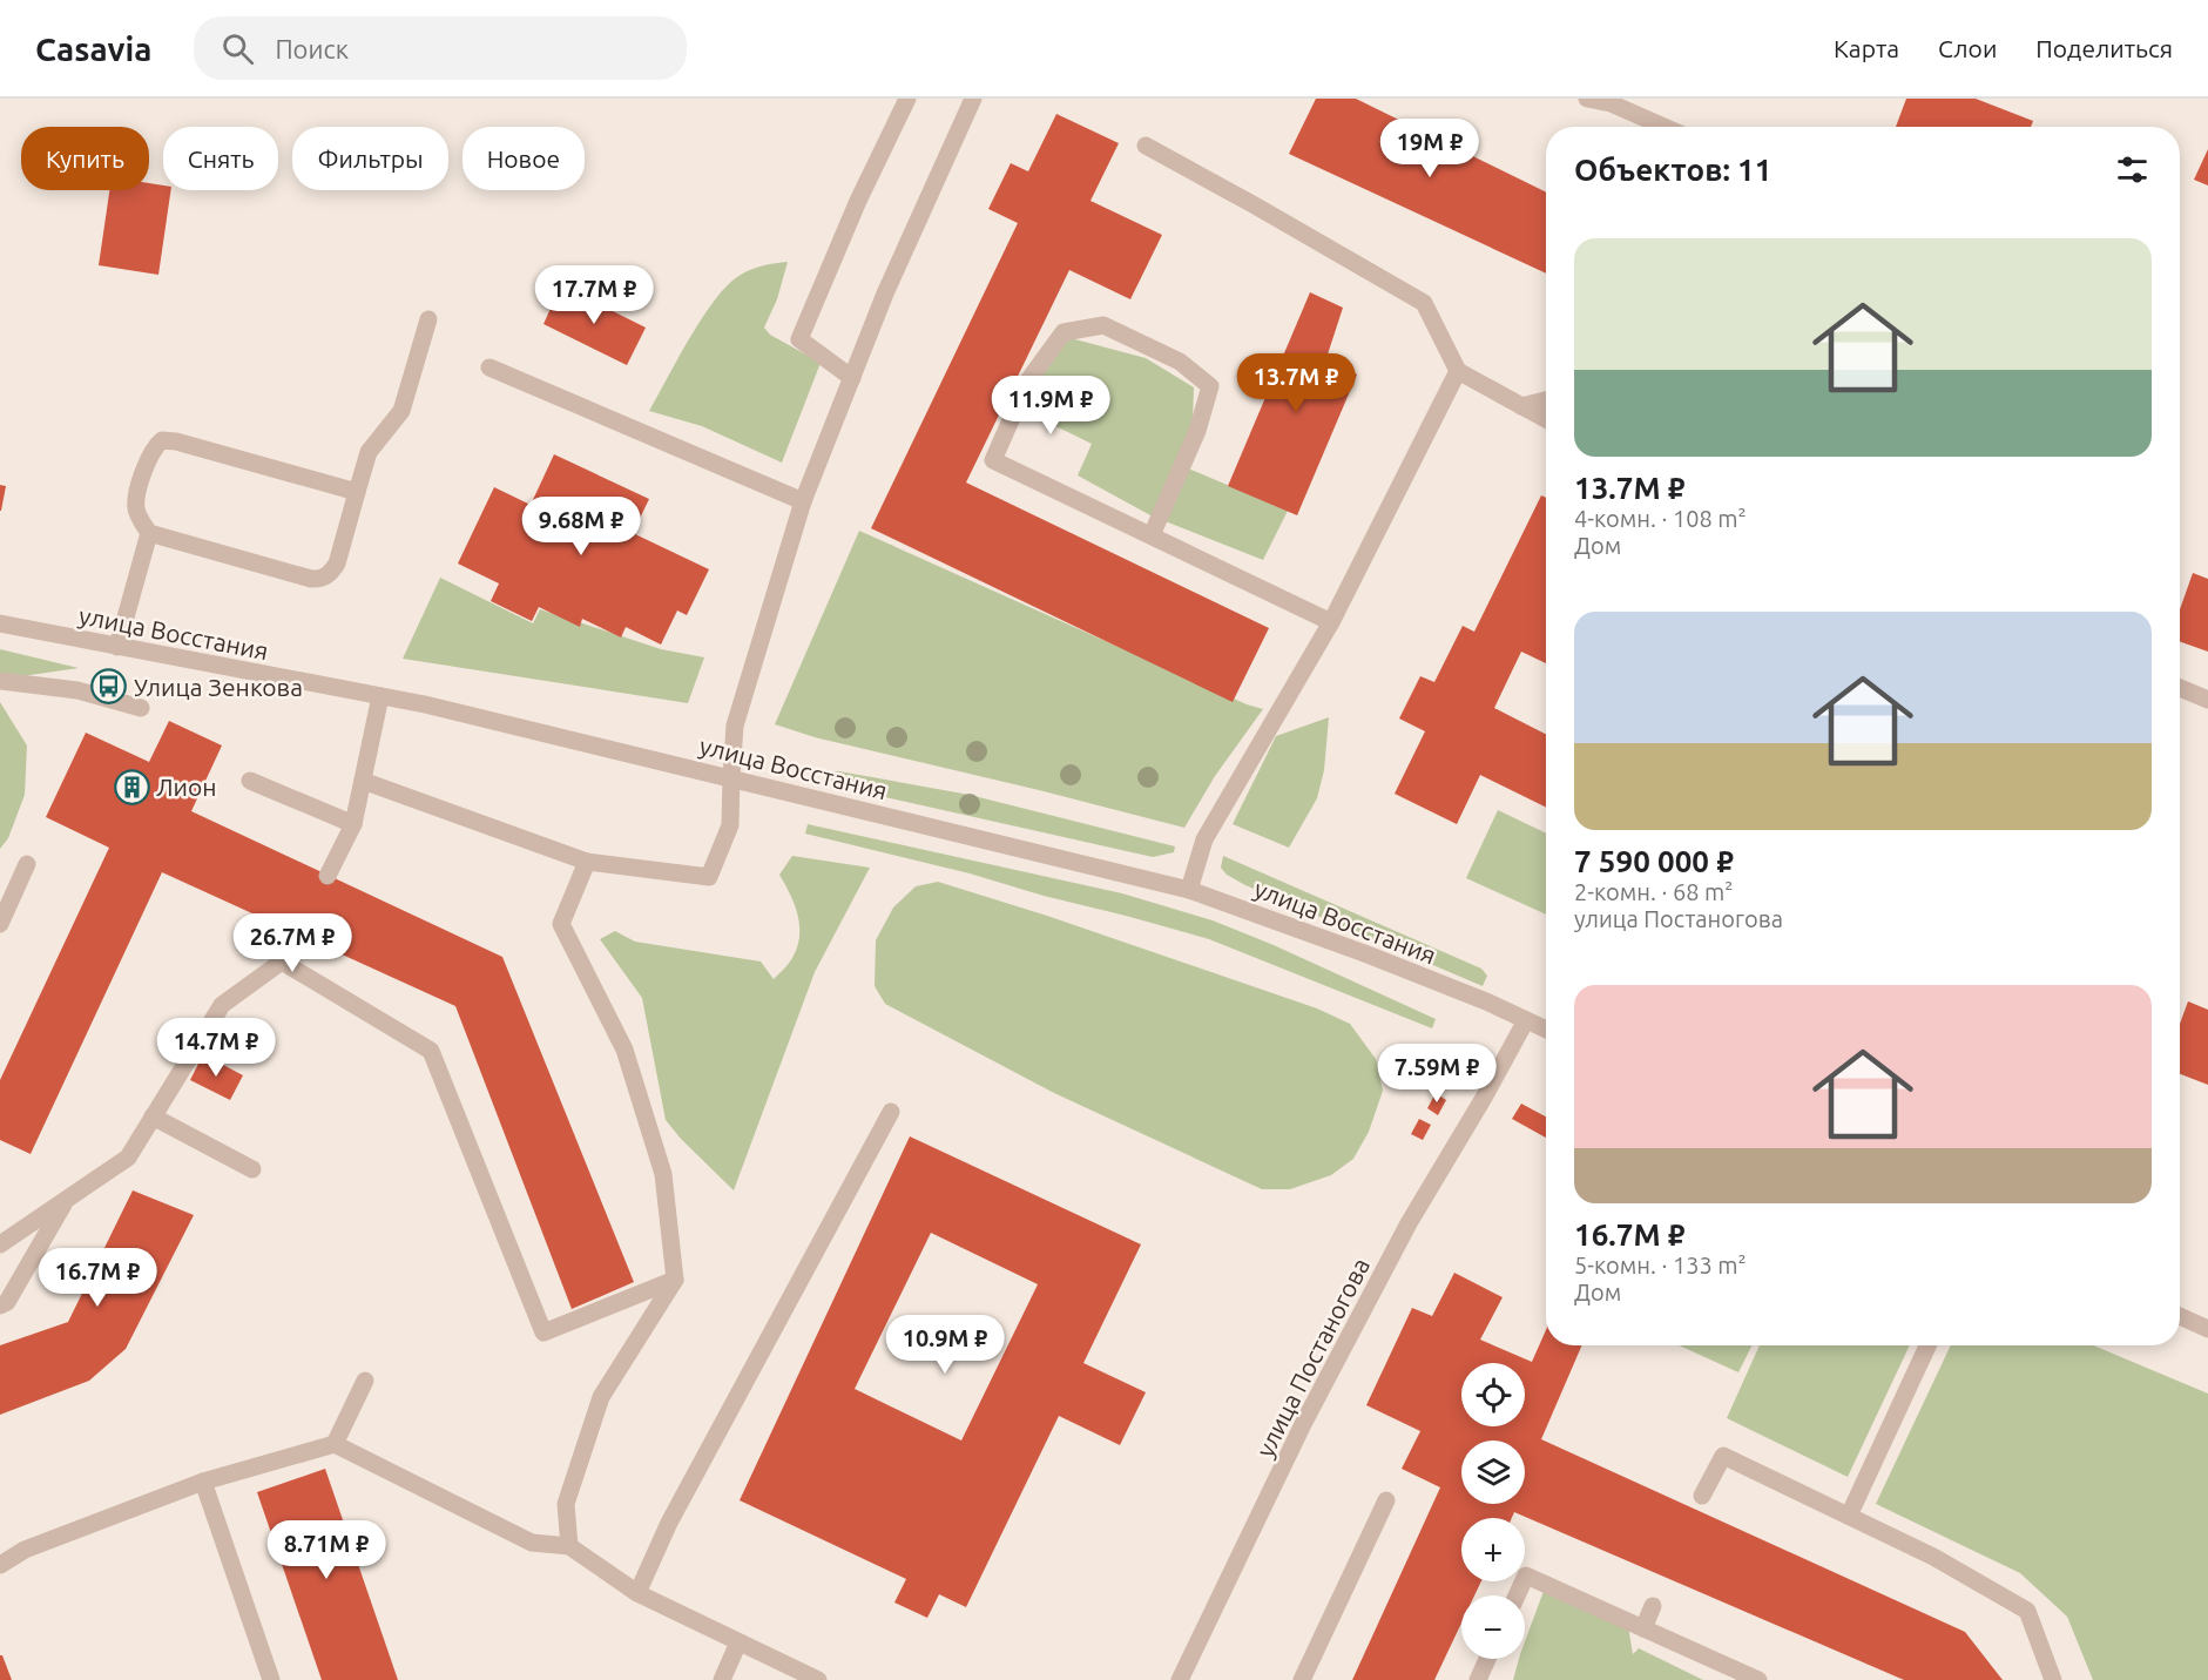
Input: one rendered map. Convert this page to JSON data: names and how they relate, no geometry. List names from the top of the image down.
{
  "streets": {
    "street": ["улица Восстания", "улица Постаногова"]
  },
  "crossings": [
    ["улица Восстания", "улица Постаногова"]
  ],
  "places": {
    "bus stop": ["Улица Зенкова"],
    "building": ["Лион"]
  },
  "page": {
    "header": "Casavia",
    "search": "Поиск",
    "nav": ["Карта", "Слои", "Поделиться"],
    "price": [
      "19M ₽",
      "17.7M ₽",
      "13.7M ₽",
      "11.9M ₽",
      "9.68M ₽",
      "26.7M ₽",
      "14.7M ₽",
      "7.59M ₽",
      "16.7M ₽",
      "10.9M ₽",
      "8.71M ₽"
    ],
    "chip": [
      "Купить",
      "Снять",
      "Фильтры",
      "Новое"
    ],
    "heading": "Объектов: 11",
    "list": [
      {
        "name": "13.7M ₽",
        "note": "4-комн. · 108 m² · Дом"
      },
      {
        "name": "7 590 000 ₽",
        "note": "2-комн. · 68 m² · улица Постаногова"
      },
      {
        "name": "16.7M ₽",
        "note": "5-комн. · 133 m² · Дом"
      }
    ],
    "map_buttons": ["+", "−"]
  }
}
